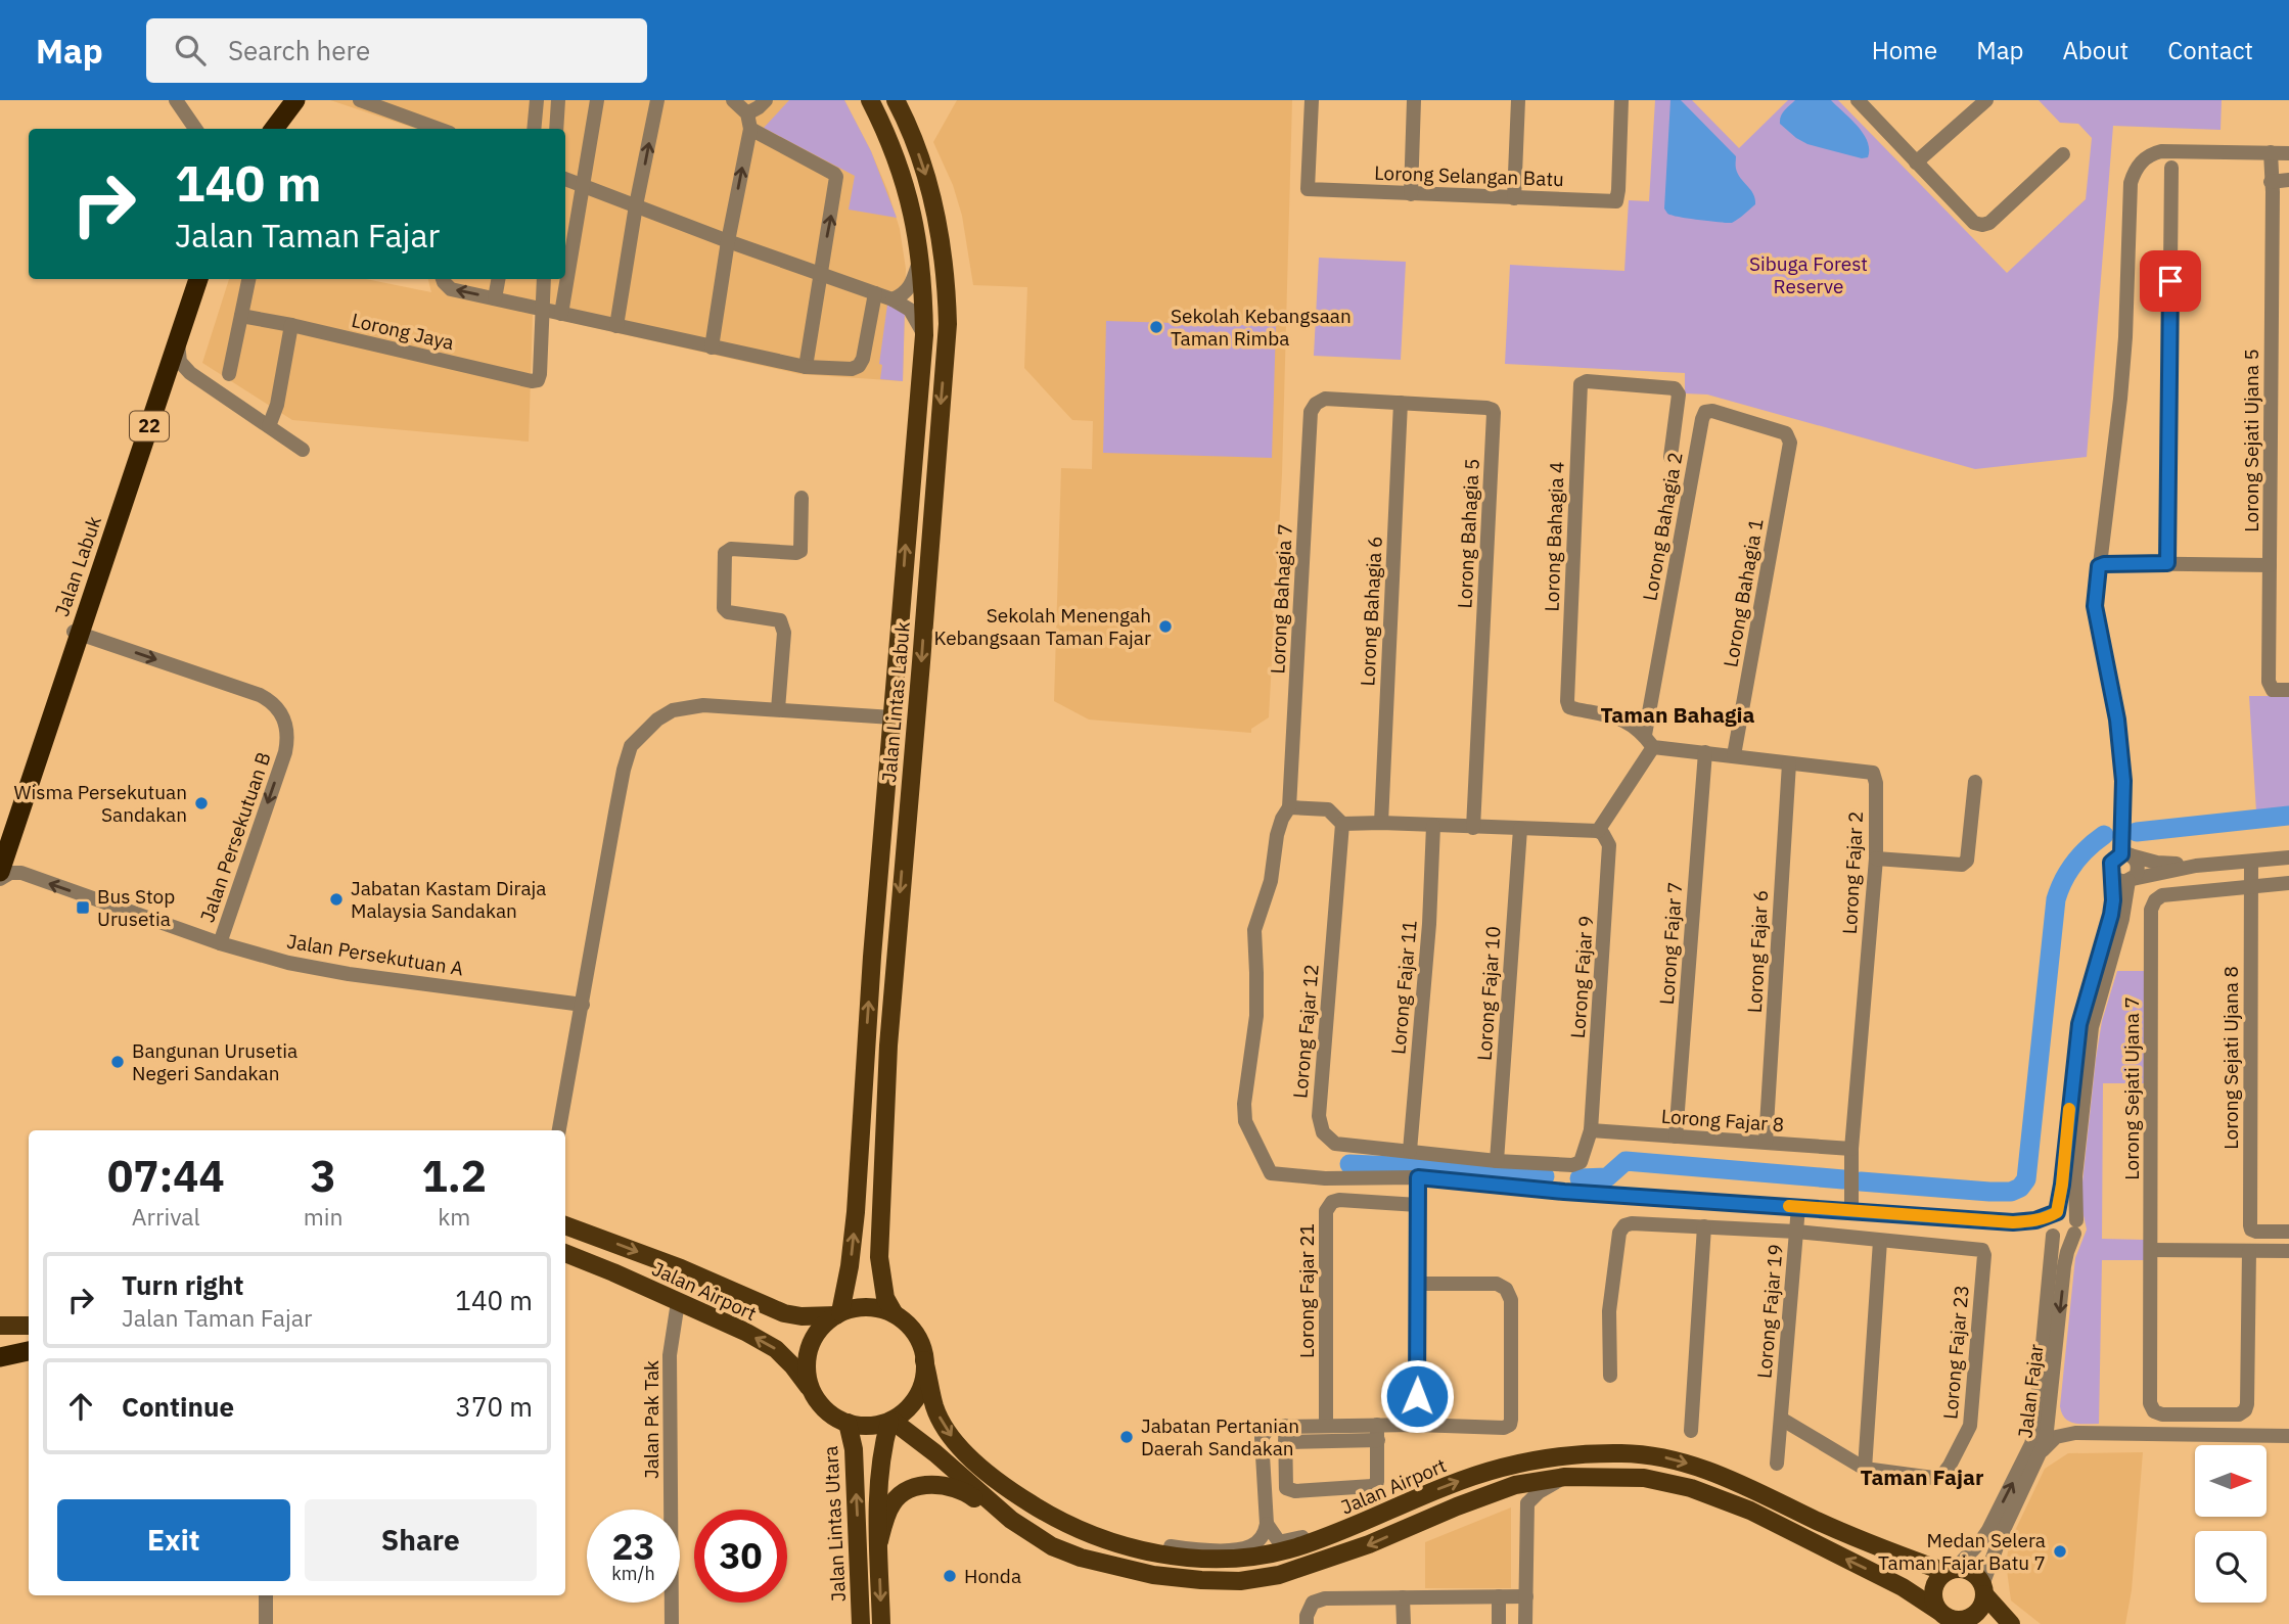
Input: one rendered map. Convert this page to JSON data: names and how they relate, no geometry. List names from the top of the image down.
{
  "streets": {
    "highway": ["22", "Jalan Labuk"],
    "main road": ["Jalan Lintas Labuk", "Jalan Airport", "Jalan Lintas Utara"],
    "street": [
      "Lorong Selangan Batu",
      "Lorong Jaya",
      "Lorong Sejati Ujana 5",
      "Lorong Bahagia 2",
      "Lorong Bahagia 5",
      "Lorong Bahagia 4",
      "Lorong Bahagia 1",
      "Lorong Bahagia 7",
      "Lorong Bahagia 6",
      "Jalan Persekutuan B",
      "Lorong Fajar 2",
      "Lorong Fajar 7",
      "Lorong Fajar 6",
      "Jalan Persekutuan A",
      "Lorong Fajar 9",
      "Lorong Fajar 11",
      "Lorong Fajar 10",
      "Lorong Fajar 12",
      "Lorong Sejati Ujana 8",
      "Lorong Sejati Ujana 7",
      "Lorong Fajar 8",
      "Lorong Fajar 21",
      "Lorong Fajar 19",
      "Lorong Fajar 23",
      "Jalan Fajar",
      "Jalan Pak Tak"
    ]
  },
  "crossings": [
    ["Lorong Bahagia 2", "Lorong Bahagia 4"],
    ["Lorong Bahagia 2", "Lorong Bahagia 1"],
    ["Lorong Bahagia 2", "Lorong Fajar 2"],
    ["Lorong Bahagia 5", "Lorong Bahagia 7"],
    ["Lorong Bahagia 5", "Lorong Bahagia 6"],
    ["Lorong Bahagia 4", "Lorong Fajar 2"],
    ["Jalan Labuk", "Jalan Persekutuan B"],
    ["Lorong Bahagia 1", "Lorong Fajar 2"],
    ["Jalan Lintas Labuk", "Jalan Airport"],
    ["Jalan Lintas Labuk", "Jalan Lintas Utara"],
    ["Jalan Persekutuan B", "Jalan Persekutuan A"],
    ["Lorong Fajar 2", "Lorong Fajar 7"],
    ["Lorong Fajar 2", "Lorong Fajar 6"],
    ["Lorong Fajar 2", "Lorong Fajar 8"],
    ["Lorong Fajar 7", "Lorong Fajar 8"],
    ["Lorong Fajar 6", "Lorong Fajar 8"],
    ["Lorong Fajar 9", "Lorong Fajar 8"],
    ["Lorong Fajar 11", "Lorong Fajar 12"],
    ["Lorong Fajar 10", "Lorong Fajar 12"],
    ["Lorong Sejati Ujana 8", "Lorong Sejati Ujana 7"],
    ["Jalan Airport", "Jalan Fajar"],
    ["Jalan Airport", "Jalan Pak Tak"],
    ["Jalan Airport", "Jalan Lintas Utara"],
    ["Lorong Fajar 19", "Lorong Fajar 23"]
  ],
  "one_way": ["Jalan Persekutuan A"],
  "districts": ["Taman Bahagia", "Taman Fajar"],
  "parks": ["Sibuga Forest Reserve"],
  "places": {
    "other": [
      "Sekolah Kebangsaan Taman Rimba",
      "Sekolah Menengah Kebangsaan Taman Fajar",
      "Wisma Persekutuan Sandakan",
      "Jabatan Kastam Diraja Malaysia Sandakan",
      "Bangunan Urusetia Negeri Sandakan",
      "Jabatan Pertanian Daerah Sandakan",
      "Medan Selera Taman Fajar Batu 7",
      "Honda"
    ],
    "transit": ["Bus Stop Urusetia"]
  },
  "north": "right",
  "page": {
    "header": "Map",
    "search": "Search here",
    "nav": [
      "Home",
      "Map",
      "About",
      "Contact"
    ],
    "turn": ["140 m", "Jalan Taman Fajar"],
    "eta": [
      "07:44",
      "Arrival",
      "3",
      "min",
      "1.2",
      "km"
    ],
    "list": [
      {
        "name": "Turn right",
        "note": "Jalan Taman Fajar",
        "value": "140 m"
      },
      {
        "name": "Continue",
        "value": "370 m"
      }
    ],
    "buttons": ["Exit", "Share"],
    "speed": "23 km/h",
    "limit": "30"
  }
}
